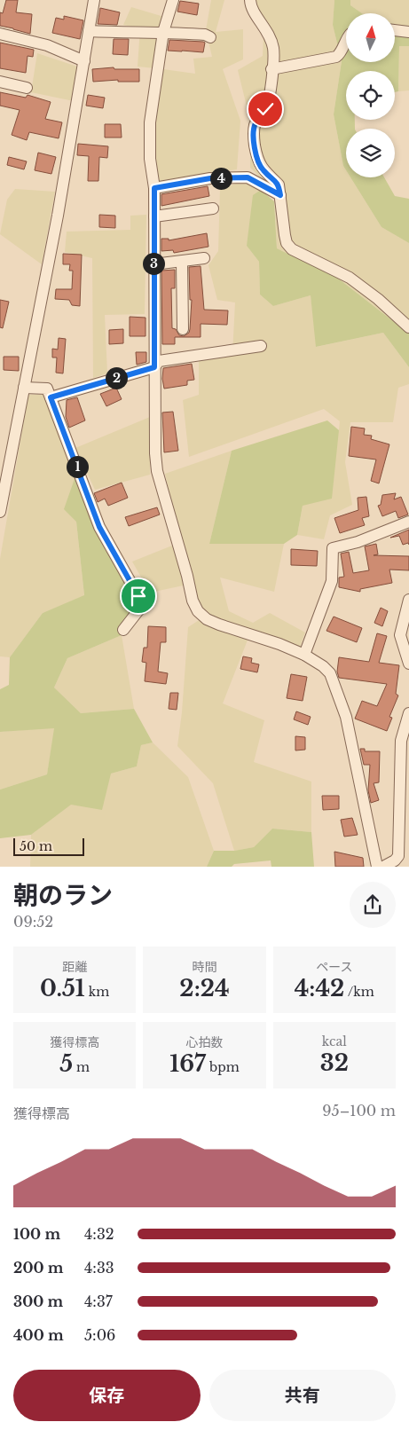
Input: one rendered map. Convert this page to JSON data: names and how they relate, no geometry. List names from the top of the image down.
{
  "scale_bar": "50 m",
  "north": "top",
  "page": {
    "pins": [
      "4",
      "3",
      "2",
      "1"
    ],
    "scale": "50 m",
    "heading": ["朝のラン", "09:52"],
    "stats": [
      ["距離", "0.51 km"],
      ["時間", "2:24"],
      ["ペース", "4:42 /km"],
      ["獲得標高", "5 m"],
      ["心拍数", "167 bpm"],
      ["kcal", "32"]
    ],
    "chart": ["獲得標高", "95–100 m"],
    "list": [
      {
        "name": "100 m",
        "note": "4:32"
      },
      {
        "name": "200 m",
        "note": "4:33"
      },
      {
        "name": "300 m",
        "note": "4:37"
      },
      {
        "name": "400 m",
        "note": "5:06"
      }
    ],
    "buttons": ["保存", "共有"]
  }
}
